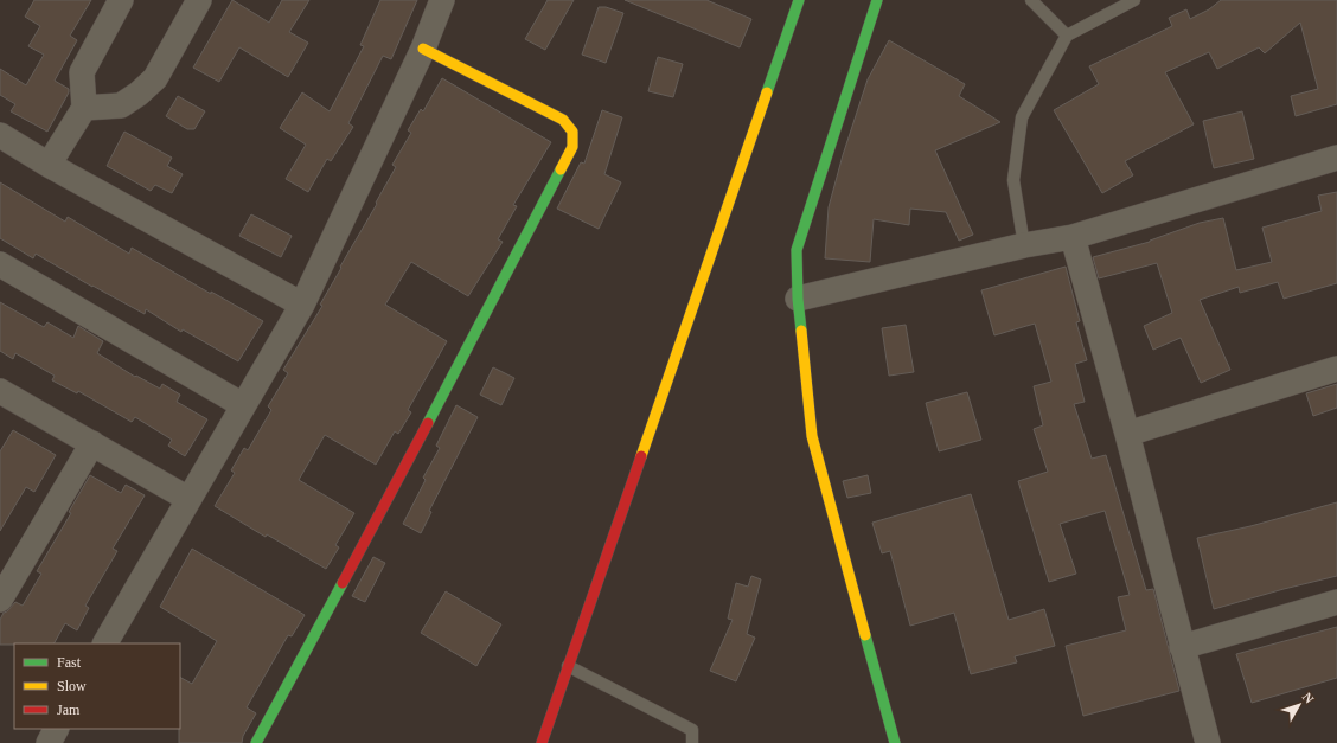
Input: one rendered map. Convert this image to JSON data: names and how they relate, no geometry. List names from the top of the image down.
{
  "legend": ["Fast", "Slow", "Jam"],
  "north": "top right"
}
